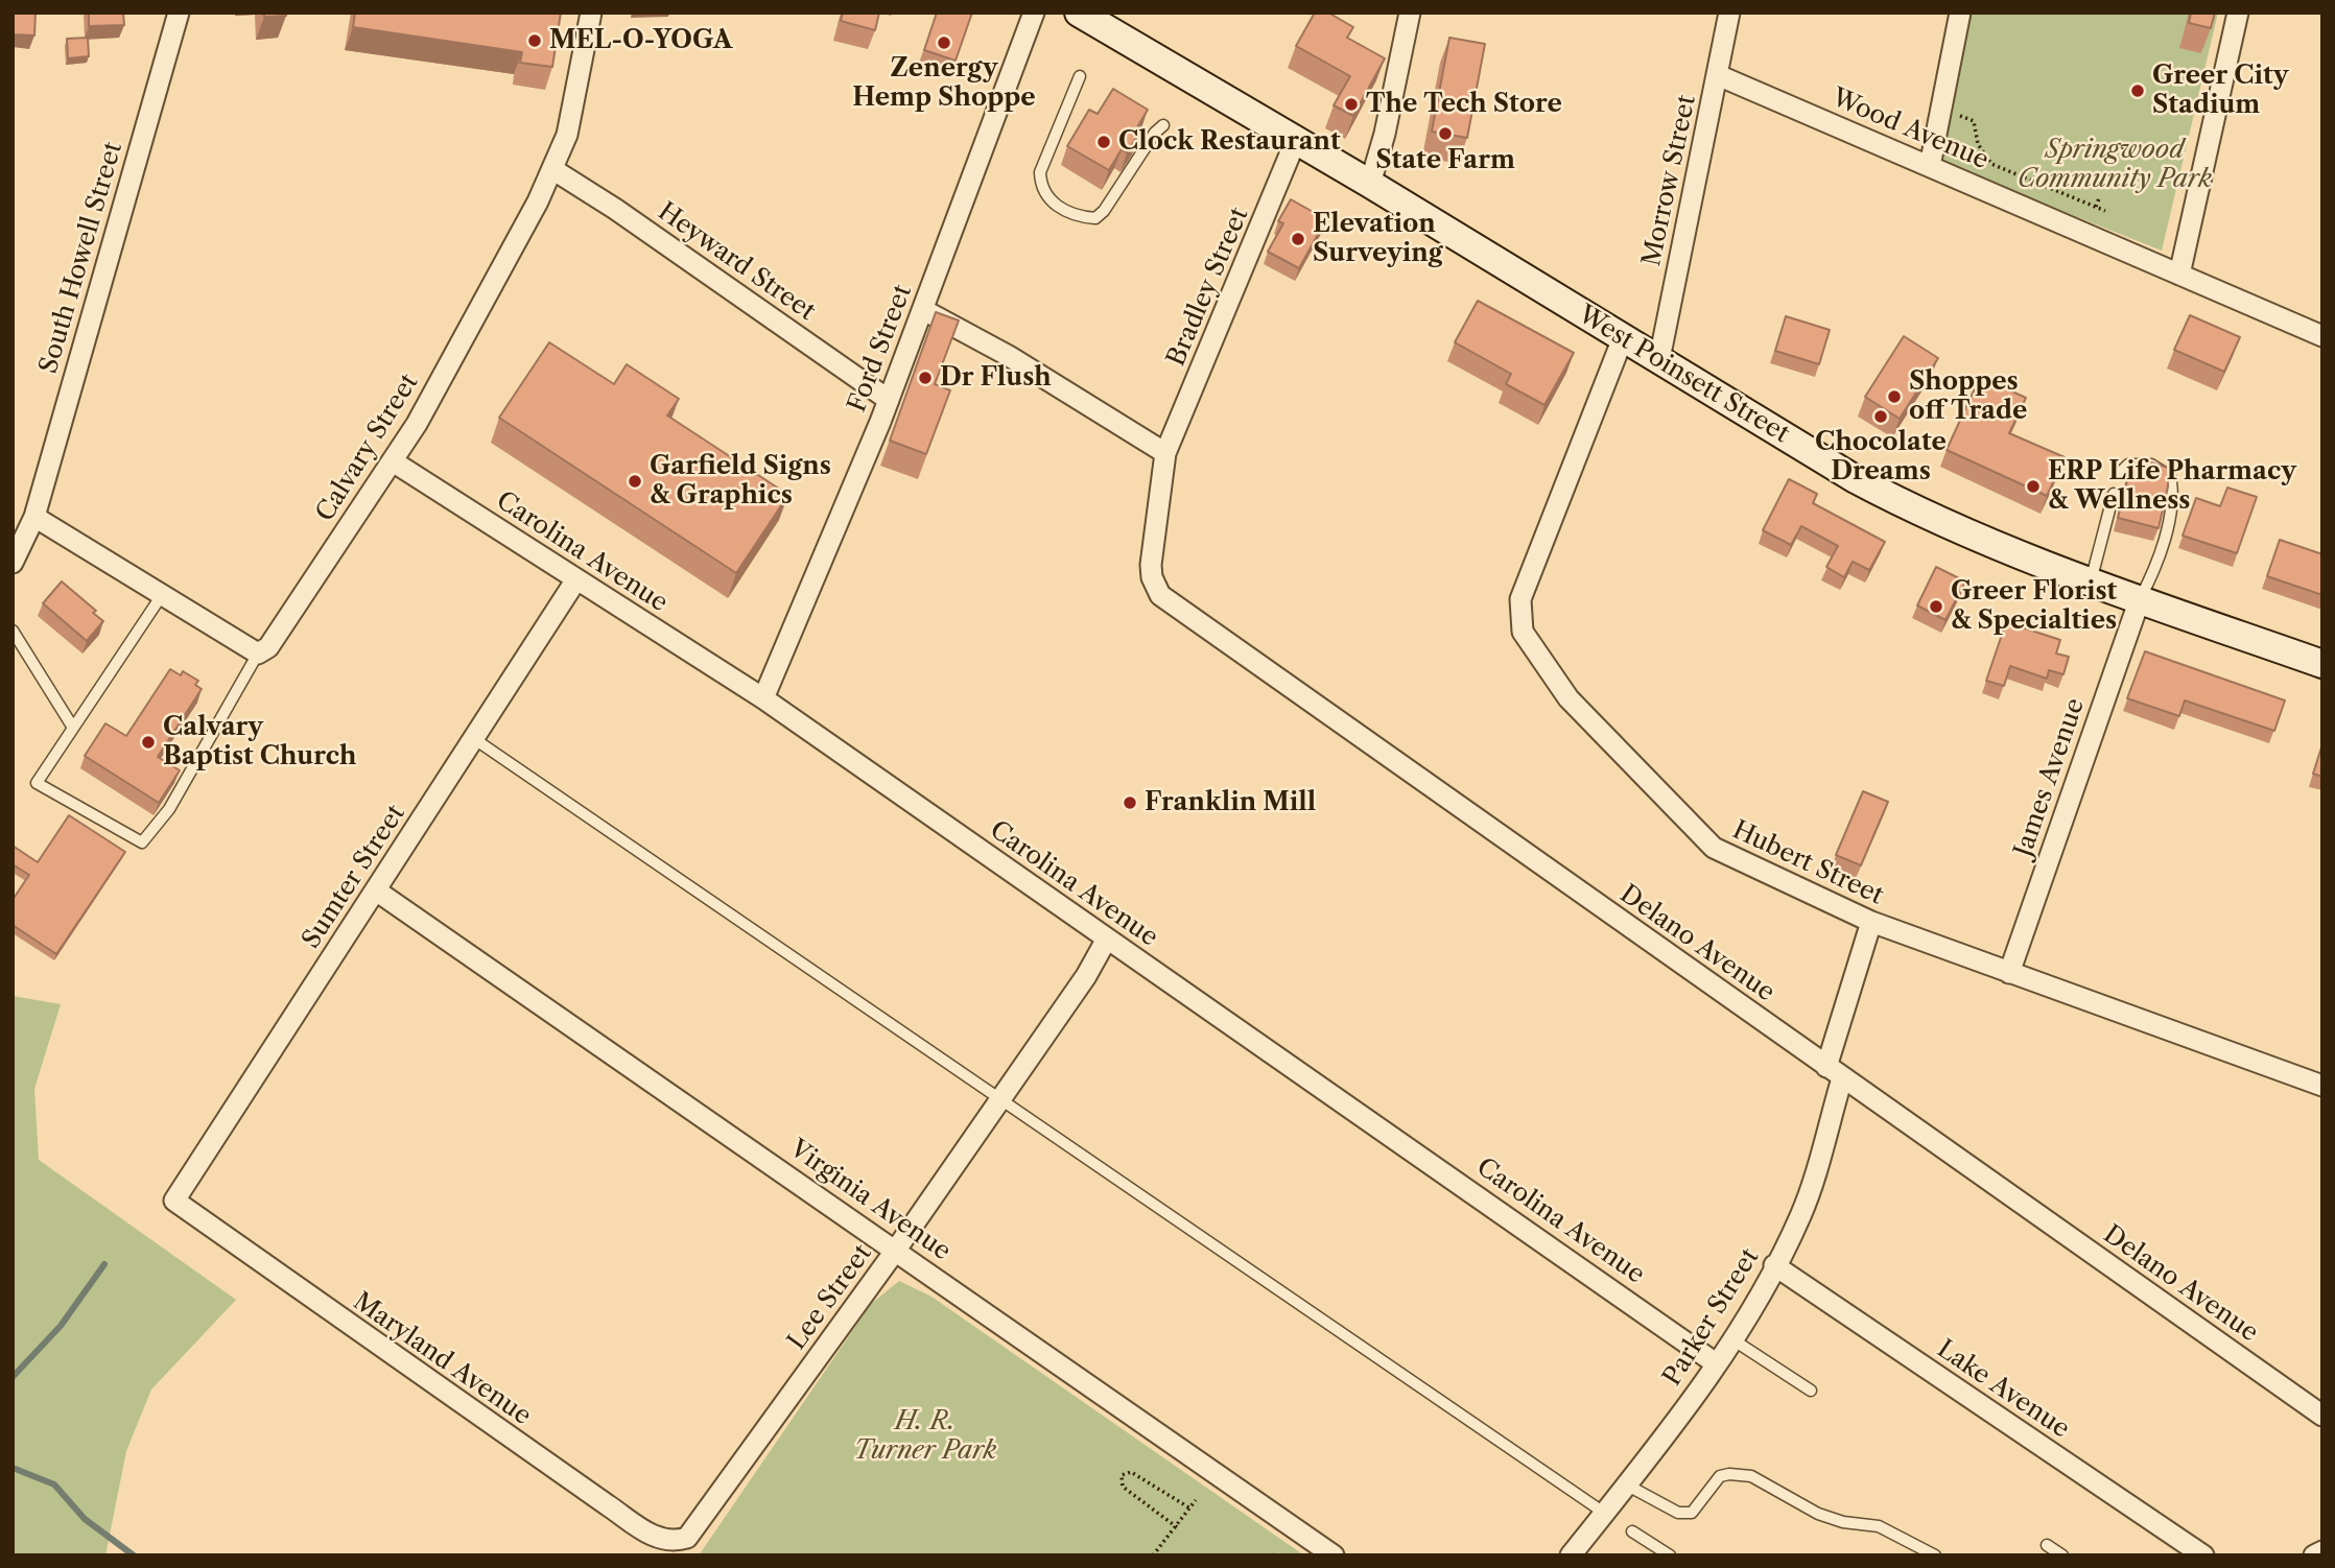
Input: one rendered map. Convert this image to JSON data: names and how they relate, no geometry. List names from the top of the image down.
{
  "streets": {
    "main road": ["West Poinsett Street"],
    "street": [
      "Wood Avenue",
      "Morrow Street",
      "South Howell Street",
      "Heyward Street",
      "Bradley Street",
      "Ford Street",
      "Calvary Street",
      "Carolina Avenue",
      "James Avenue",
      "Hubert Street",
      "Sumter Street",
      "Delano Avenue",
      "Virginia Avenue",
      "Lee Street",
      "Parker Street",
      "Maryland Avenue",
      "Lake Avenue"
    ]
  },
  "crossings": [
    ["Wood Avenue", "Morrow Street"],
    ["Morrow Street", "West Poinsett Street"],
    ["Heyward Street", "Ford Street"],
    ["Heyward Street", "Calvary Street"],
    ["Bradley Street", "West Poinsett Street"],
    ["Bradley Street", "Delano Avenue"],
    ["Ford Street", "Carolina Avenue"],
    ["West Poinsett Street", "James Avenue"],
    ["West Poinsett Street", "Hubert Street"],
    ["Calvary Street", "Carolina Avenue"],
    ["Carolina Avenue", "Sumter Street"],
    ["Carolina Avenue", "Lee Street"],
    ["Carolina Avenue", "Parker Street"],
    ["James Avenue", "Hubert Street"],
    ["Hubert Street", "Parker Street"],
    ["Sumter Street", "Virginia Avenue"],
    ["Sumter Street", "Maryland Avenue"],
    ["Delano Avenue", "Parker Street"],
    ["Virginia Avenue", "Lee Street"],
    ["Lee Street", "Maryland Avenue"],
    ["Parker Street", "Lake Avenue"]
  ],
  "parks": ["Springwood Community Park", "H. R. Turner Park"],
  "places": [
    "MEL-O-YOGA",
    "Zenergy Hemp Shoppe",
    "Greer City Stadium",
    "The Tech Store",
    "State Farm",
    "Clock Restaurant",
    "Elevation Surveying",
    "Dr Flush",
    "Shoppes off Trade",
    "Chocolate Dreams",
    "Garfield Signs & Graphics",
    "ERP Life Pharmacy & Wellness",
    "Greer Florist & Specialties",
    "Calvary Baptist Church",
    "Franklin Mill"
  ]
}
